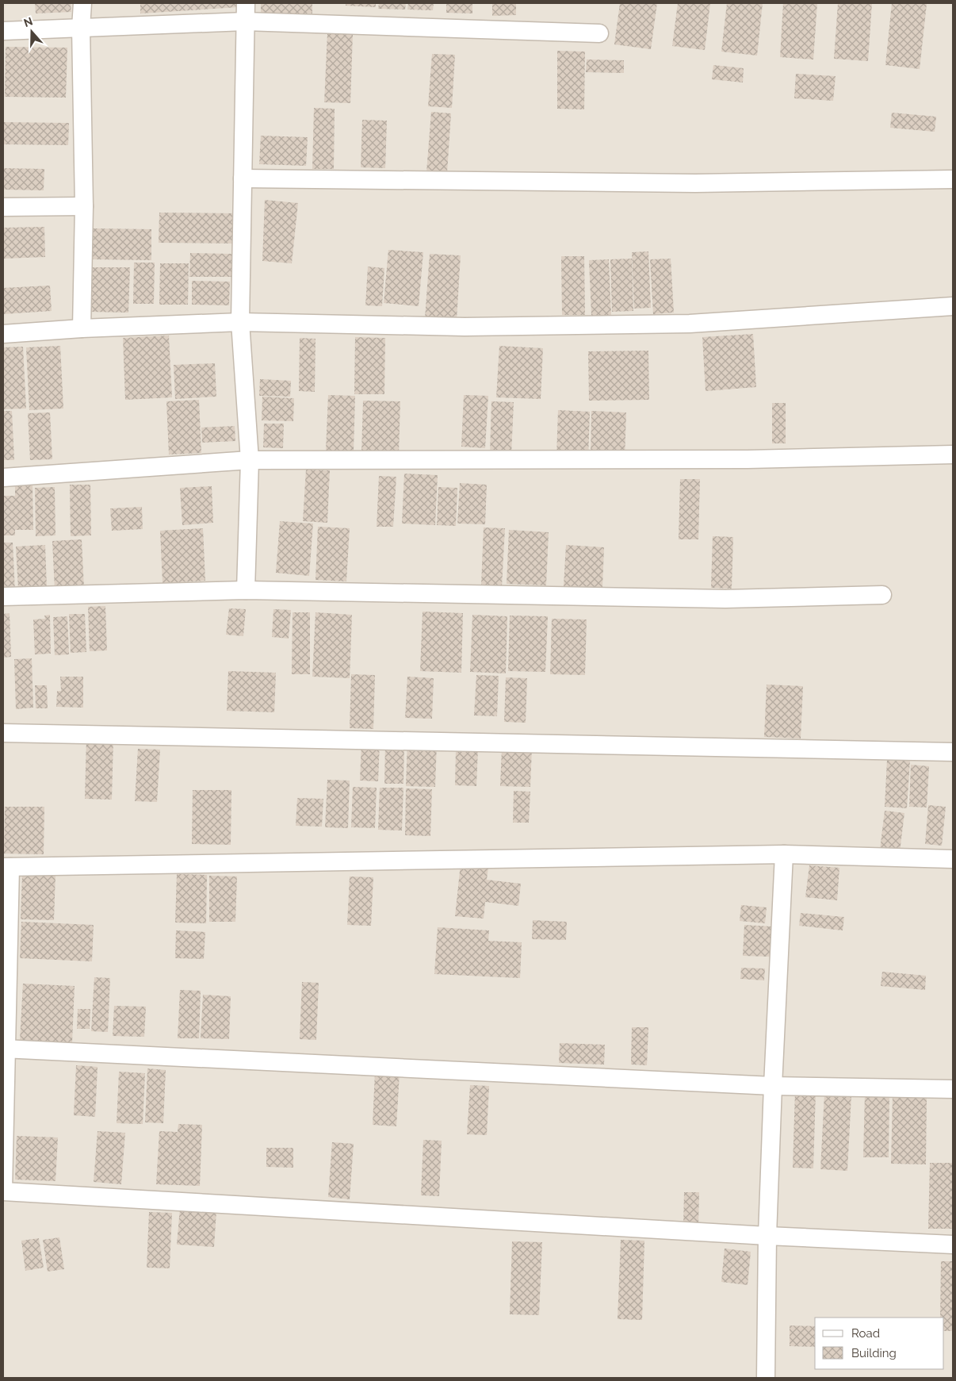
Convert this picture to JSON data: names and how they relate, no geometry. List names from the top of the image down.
{
  "legend": ["Road", "Building"],
  "north": "top"
}
